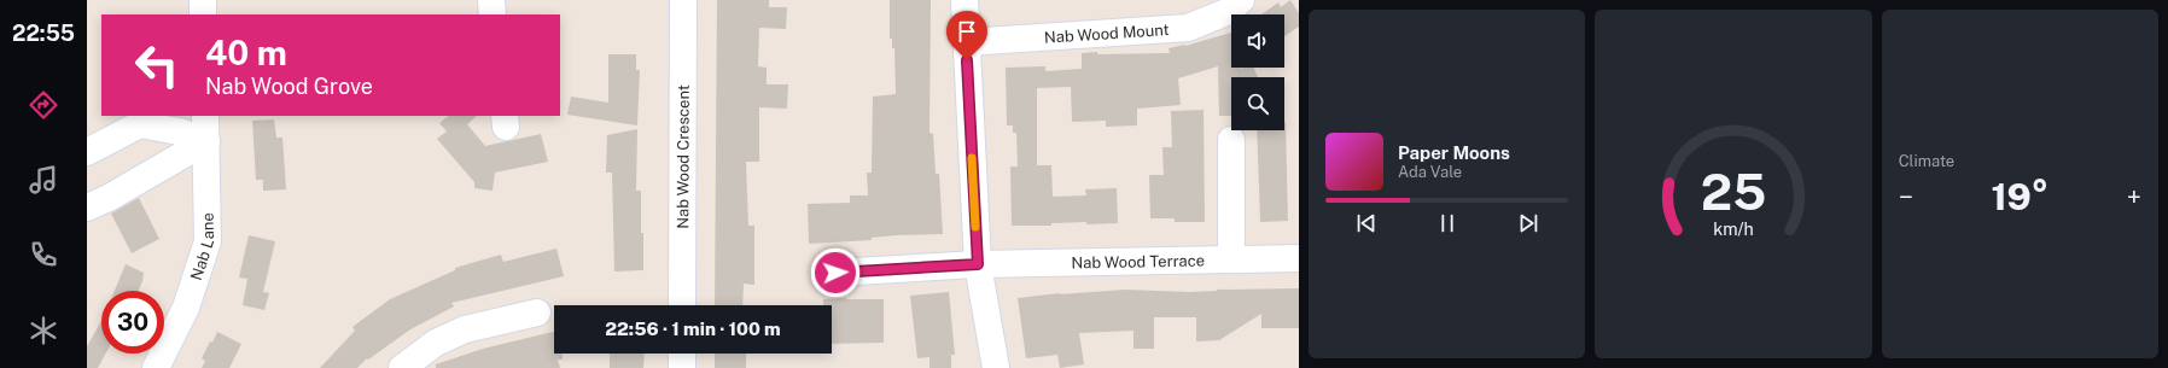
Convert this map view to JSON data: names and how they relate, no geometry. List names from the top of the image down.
{
  "streets": {
    "street": [
      "Nab Wood Mount",
      "Nab Wood Crescent",
      "Nab Lane",
      "Nab Wood Terrace"
    ]
  },
  "page": {
    "tabs": "22:55",
    "tile": "Climate",
    "turn": ["40 m", "Nab Wood Grove"],
    "song": ["Paper Moons", "Ada Vale"],
    "heat": ["−", "19°", "+"],
    "limit": "30",
    "trip": "22:56 · 1 min · 100 m",
    "gauge": ["25", "km/h"]
  }
}
